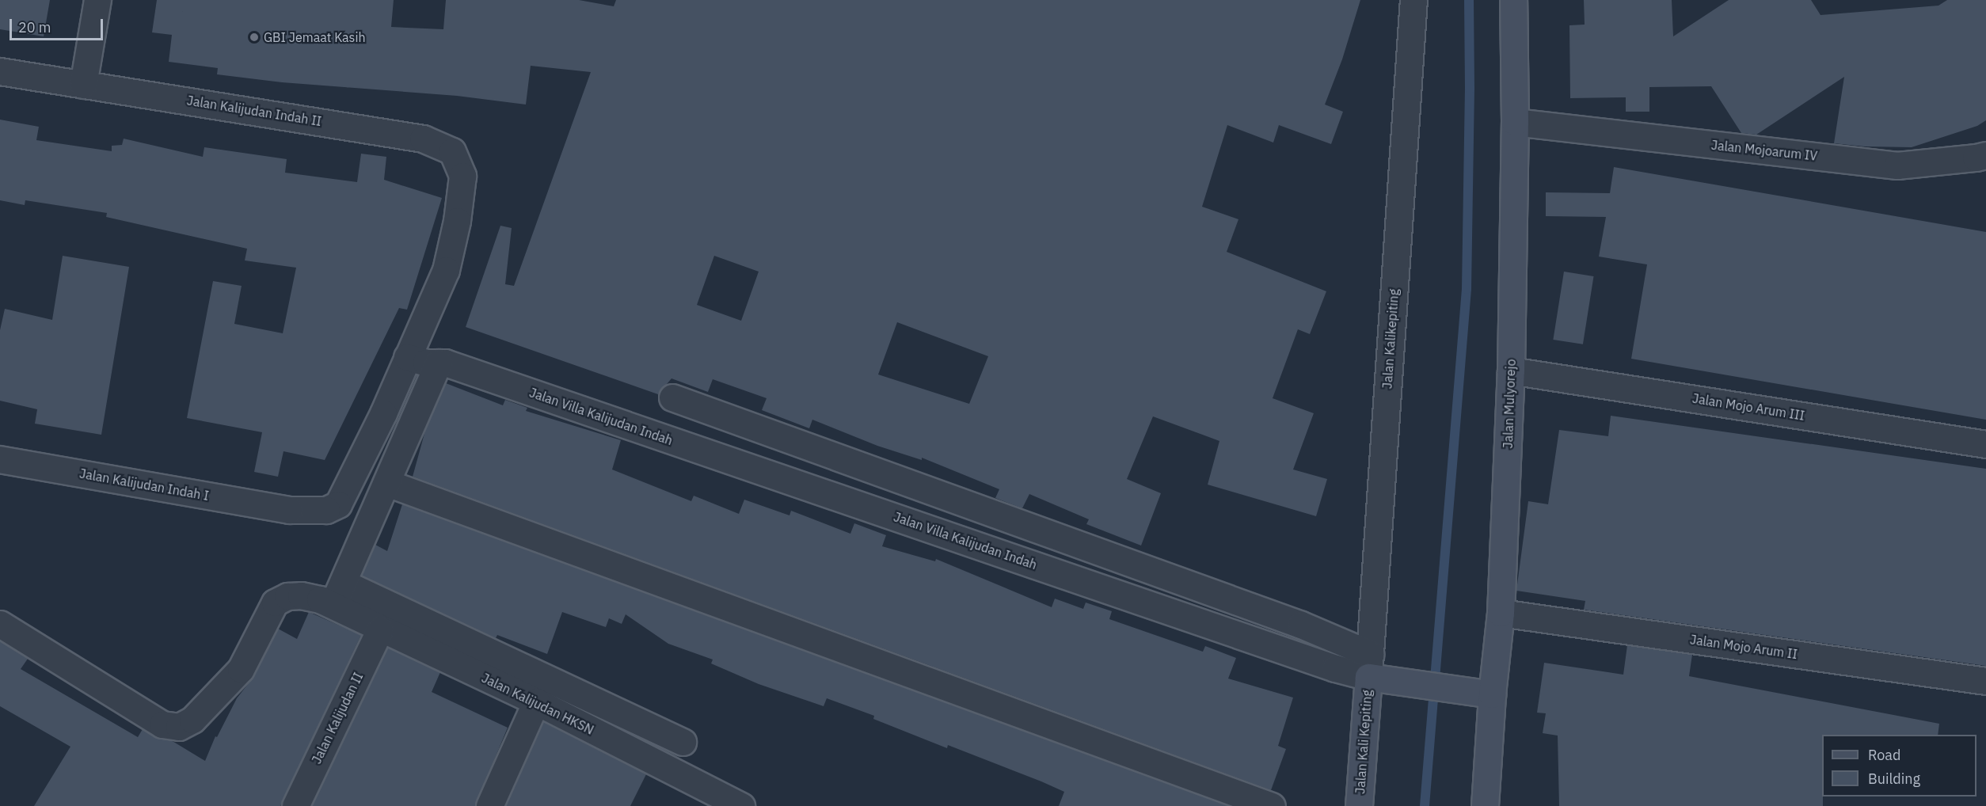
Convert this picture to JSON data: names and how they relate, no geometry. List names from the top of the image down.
{
  "streets": {
    "main road": ["Jalan Mulyorejo", "Jalan Villa Kalijudan Indah", "Jalan Kali Kepiting"],
    "street": [
      "Jalan Kalijudan Indah II",
      "Jalan Mojoarum IV",
      "Jalan Kalikepiting",
      "Jalan Mojo Arum III",
      "Jalan Kalijudan Indah I",
      "Jalan Mojo Arum II",
      "Jalan Kalijudan HKSN",
      "Jalan Kalijudan II"
    ]
  },
  "crossings": [
    ["Jalan Kalijudan Indah II", "Jalan Kalijudan Indah I"],
    ["Jalan Mojoarum IV", "Jalan Mulyorejo"],
    ["Jalan Kalikepiting", "Jalan Villa Kalijudan Indah"],
    ["Jalan Kalikepiting", "Jalan Kali Kepiting"],
    ["Jalan Mulyorejo", "Jalan Mojo Arum III"],
    ["Jalan Mulyorejo", "Jalan Villa Kalijudan Indah"],
    ["Jalan Mulyorejo", "Jalan Mojo Arum II"],
    ["Jalan Villa Kalijudan Indah", "Jalan Kali Kepiting"],
    ["Jalan Kalijudan HKSN", "Jalan Kalijudan II"]
  ],
  "places": ["GBI Jemaat Kasih"],
  "legend": ["Road", "Building"],
  "scale_bar": "20 m"
}
